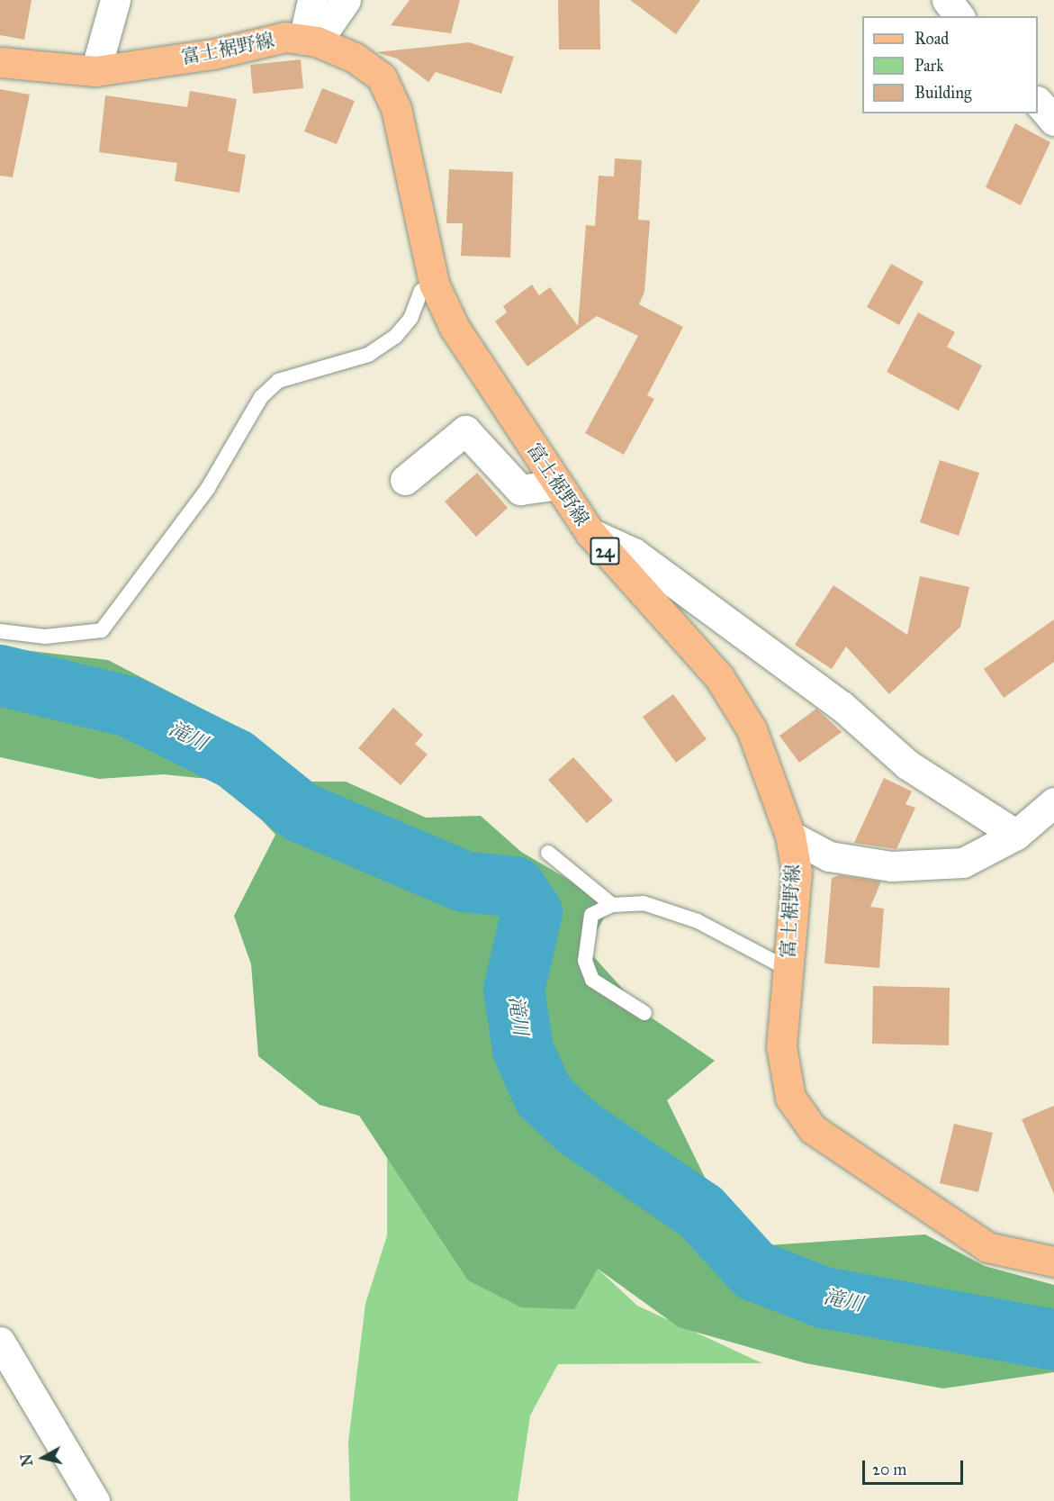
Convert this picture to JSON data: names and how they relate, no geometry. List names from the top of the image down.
{
  "streets": {
    "main road": ["富士裾野線", "24"]
  },
  "water": ["滝川"],
  "legend": ["Road", "Park", "Building"],
  "scale_bar": "20 m",
  "north": "left"
}
